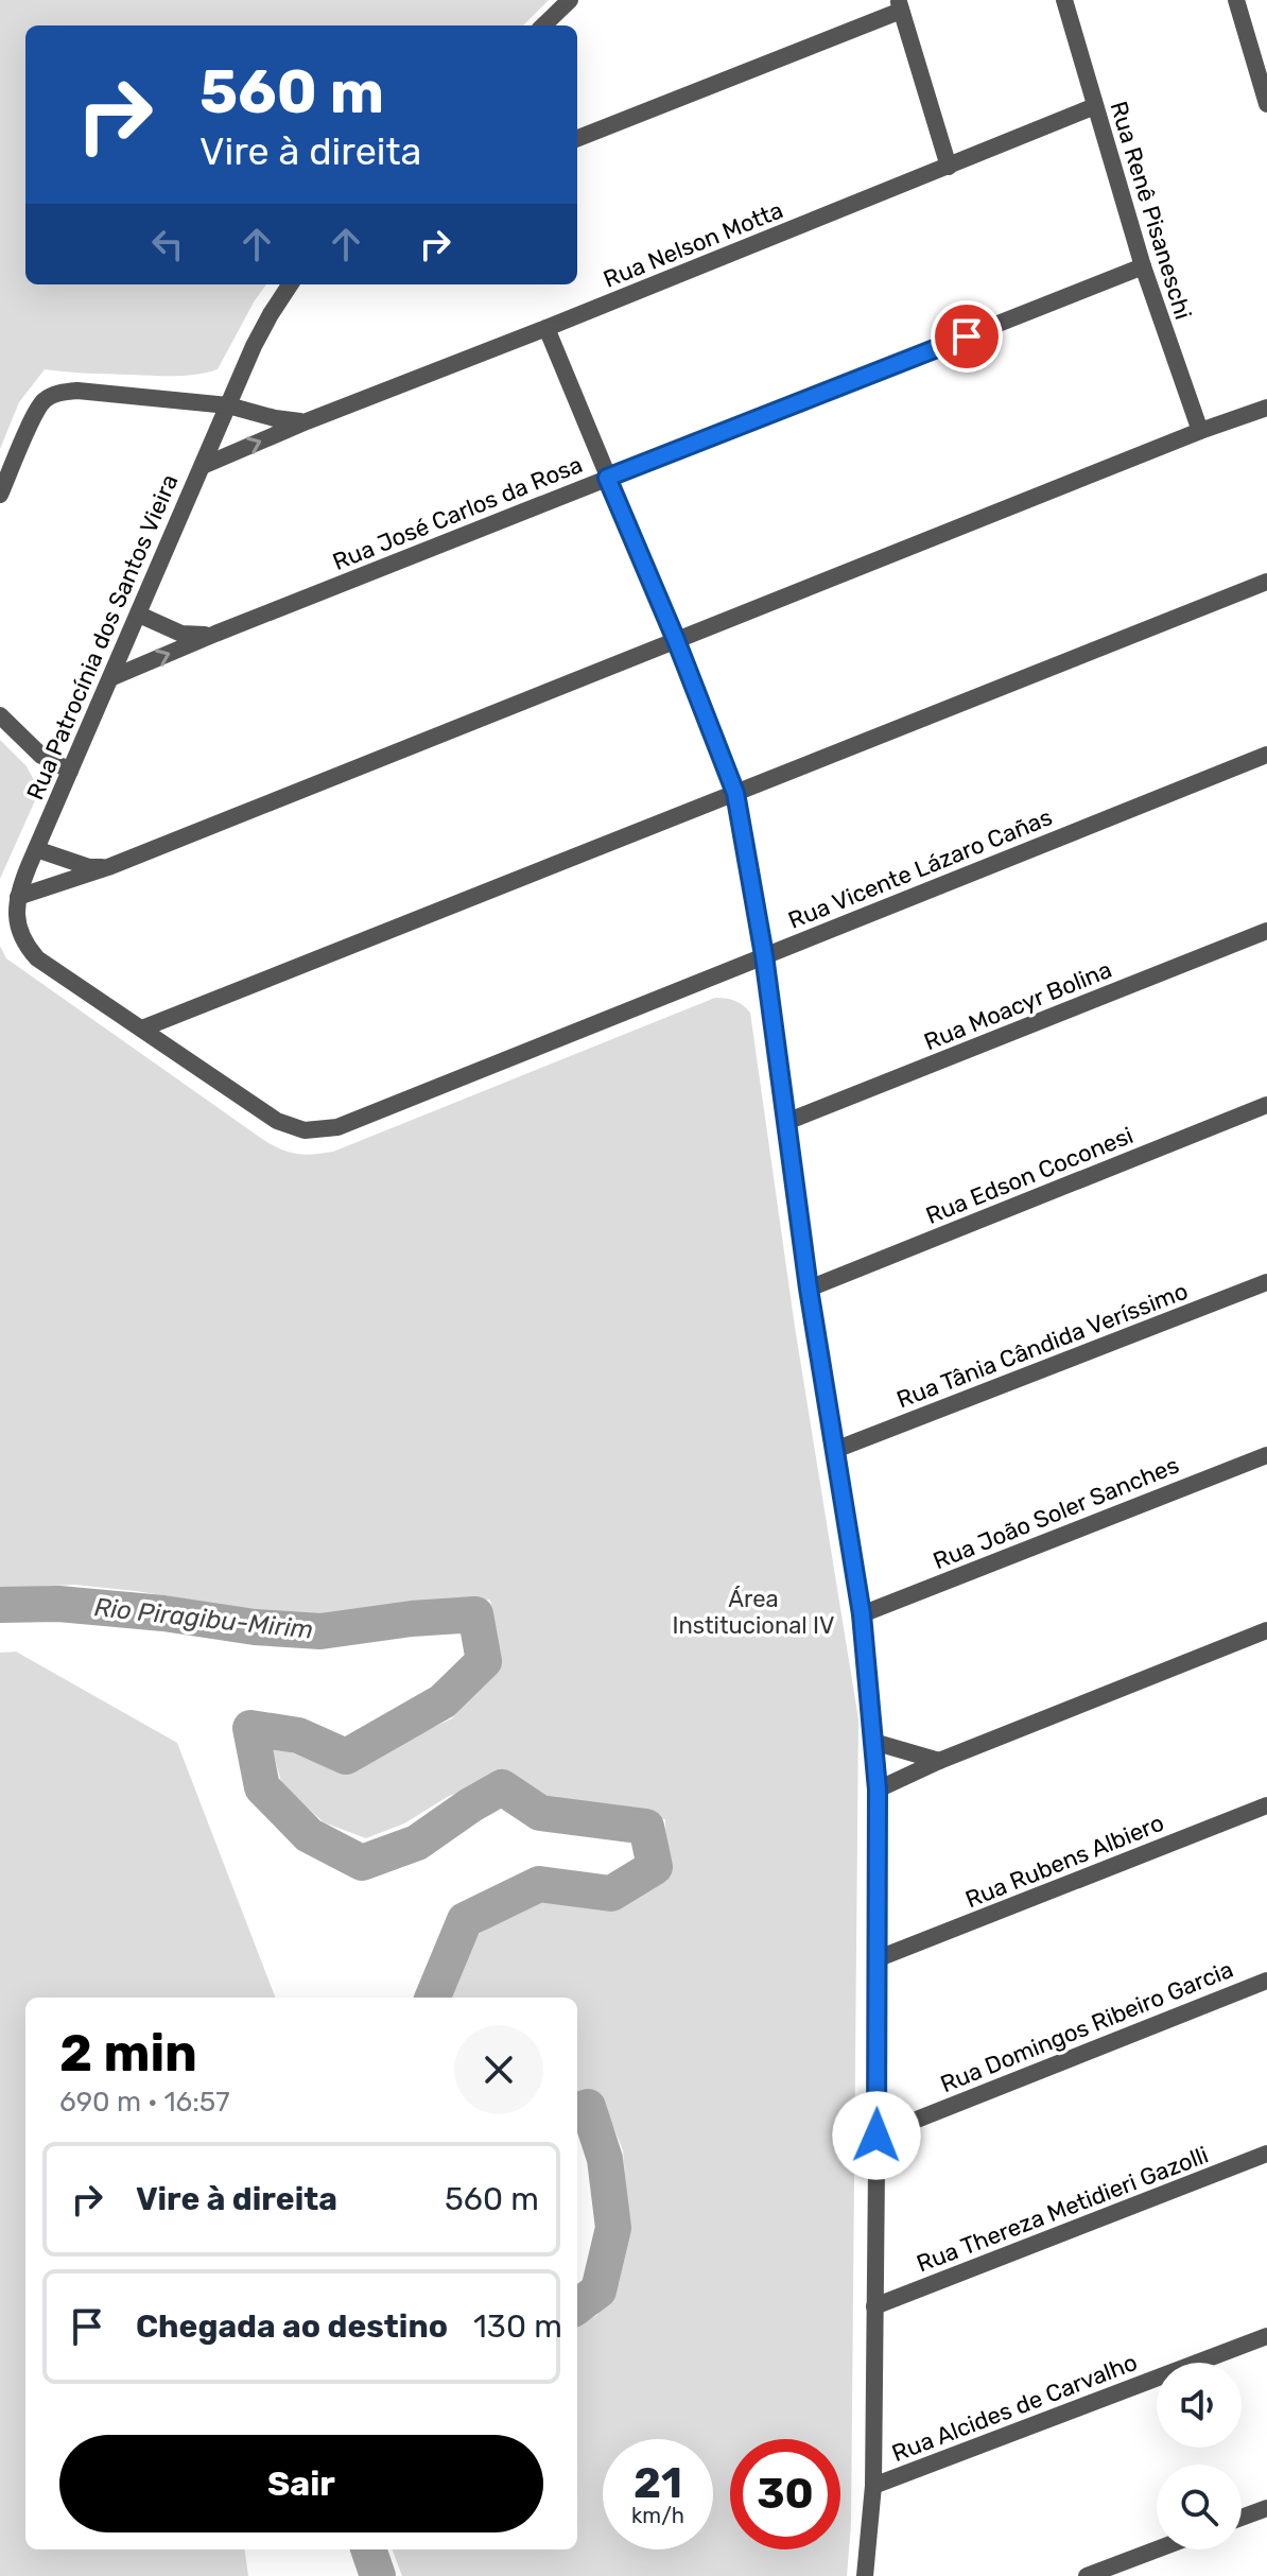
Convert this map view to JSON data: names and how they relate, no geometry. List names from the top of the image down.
{
  "streets": {
    "street": [
      "Rua Renê Pisaneschi",
      "Rua Nelson Motta",
      "Rua José Carlos da Rosa",
      "Rua Patrocínia dos Santos Vieira",
      "Rua Vicente Lázaro Cañas",
      "Rua Moacyr Bolina",
      "Rua Edson Coconesi",
      "Rua Tânia Cândida Veríssimo",
      "Rua João Soler Sanches",
      "Rua Rubens Albiero",
      "Rua Domingos Ribeiro Garcia",
      "Rua Thereza Metidieri Gazolli",
      "Rua Alcides de Carvalho"
    ]
  },
  "crossings": [
    ["Rua Renê Pisaneschi", "Rua Nelson Motta"],
    ["Rua Renê Pisaneschi", "Rua José Carlos da Rosa"],
    ["Rua Nelson Motta", "Rua Patrocínia dos Santos Vieira"],
    ["Rua José Carlos da Rosa", "Rua Patrocínia dos Santos Vieira"],
    ["Rua Patrocínia dos Santos Vieira", "Rua Vicente Lázaro Cañas"]
  ],
  "water": ["Rio Piragibu-Mirim"],
  "parks": ["Área Institucional IV"],
  "page": {
    "turn": ["560 m", "Vire à direita"],
    "heading": ["2 min", "690 m · 16:57"],
    "list": [
      {
        "name": "Vire à direita",
        "value": "560 m"
      },
      {
        "name": "Chegada ao destino",
        "value": "130 m"
      }
    ],
    "buttons": "Sair",
    "speed": "21 km/h",
    "limit": "30"
  }
}
